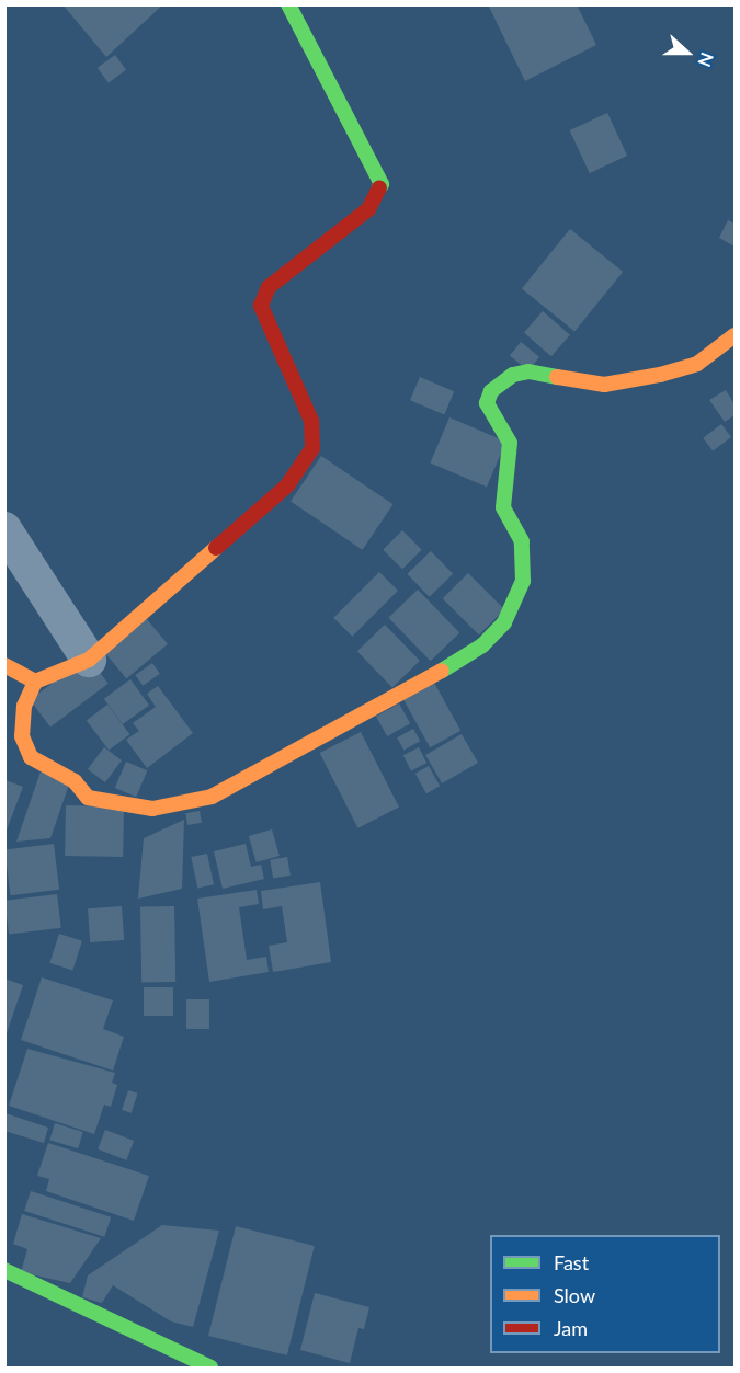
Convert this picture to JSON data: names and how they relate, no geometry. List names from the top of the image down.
{
  "legend": ["Fast", "Slow", "Jam"],
  "north": "right"
}
